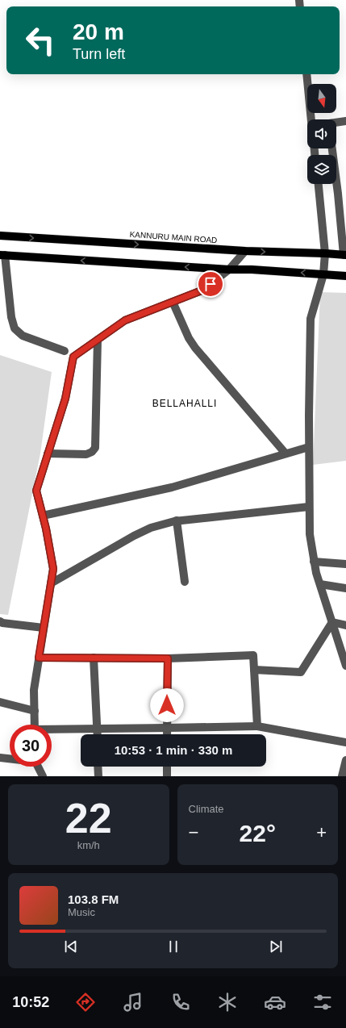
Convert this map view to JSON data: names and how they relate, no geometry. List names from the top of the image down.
{
  "streets": {
    "main road": ["KANNURU MAIN ROAD"]
  },
  "districts": ["BELLAHALLI"],
  "north": "bottom",
  "page": {
    "turn": ["20 m", "Turn left"],
    "limit": "30",
    "trip": "10:53 · 1 min · 330 m",
    "tile": [
      ["22", "km/h"],
      "Climate"
    ],
    "heat": ["−", "22°", "+"],
    "song": ["103.8 FM", "Music"],
    "tabs": "10:52"
  }
}
